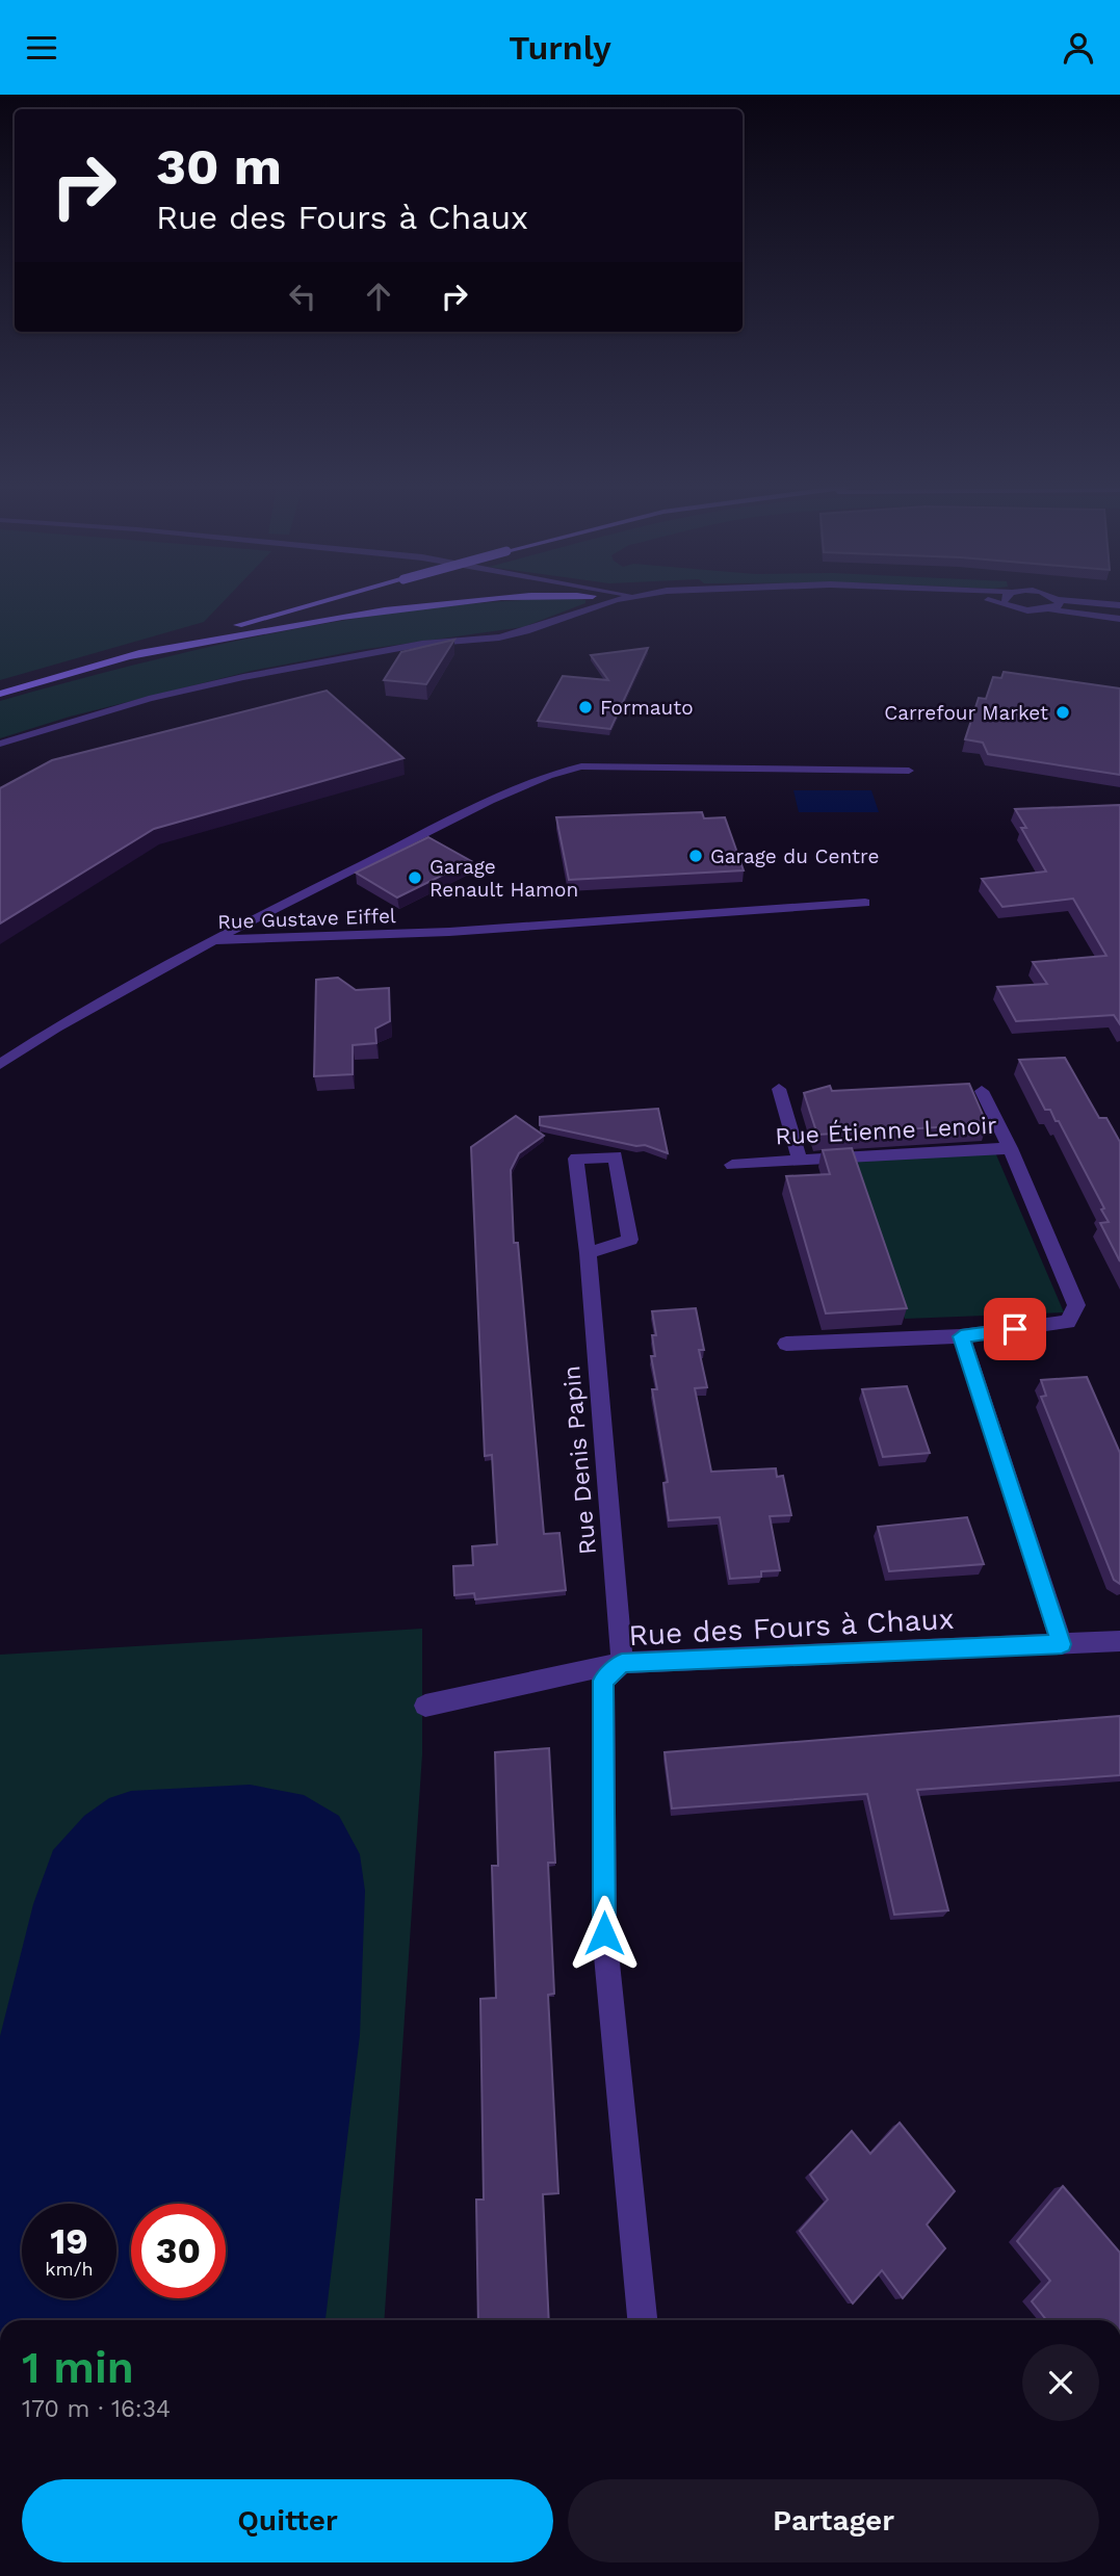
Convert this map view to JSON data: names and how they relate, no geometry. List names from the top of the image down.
{
  "streets": {
    "street": [
      "Rue Gustave Eiffel",
      "Rue Étienne Lenoir",
      "Rue Denis Papin",
      "Rue des Fours à Chaux"
    ]
  },
  "crossings": [
    ["Rue Denis Papin", "Rue des Fours à Chaux"]
  ],
  "places": [
    "Formauto",
    "Carrefour Market",
    "Garage du Centre",
    "Garage Renault Hamon"
  ],
  "page": {
    "header": "Turnly",
    "turn": ["30 m", "Rue des Fours à Chaux"],
    "speed": "19 km/h",
    "limit": "30",
    "heading": ["1 min", "170 m · 16:34"],
    "buttons": ["Quitter", "Partager"]
  }
}
